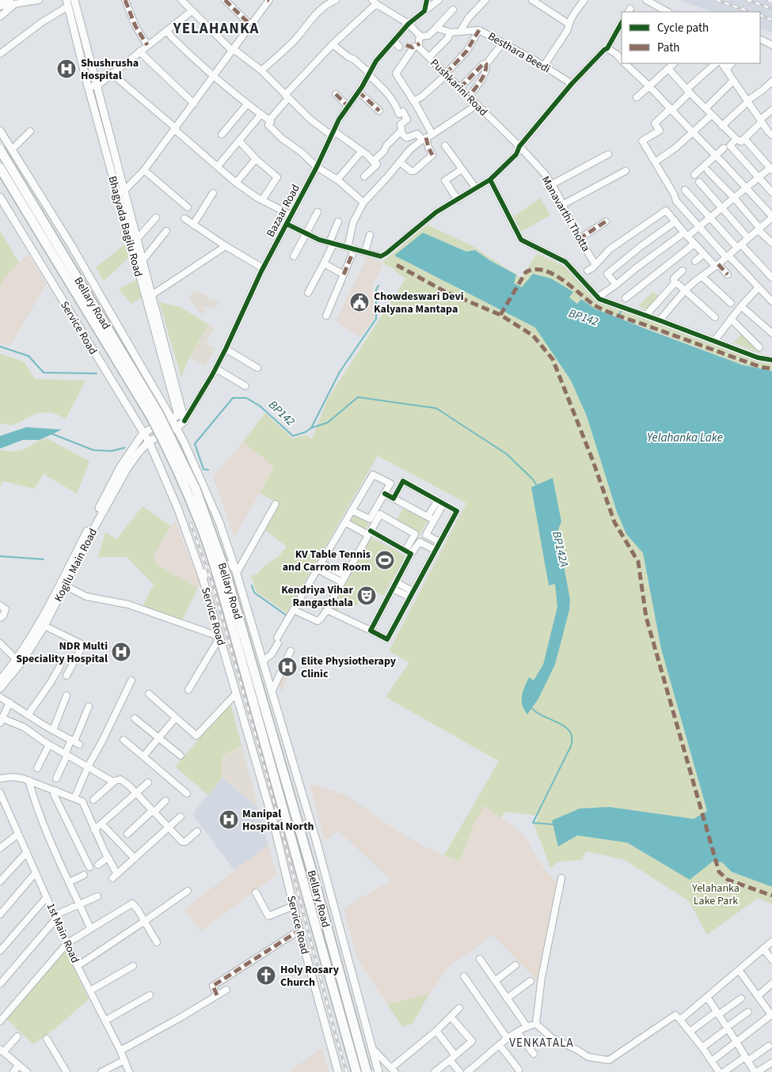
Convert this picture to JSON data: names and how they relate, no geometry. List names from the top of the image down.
{
  "streets": {
    "highway": ["Bellary Road"],
    "main road": ["Bhagyada Bagilu Road", "Service Road", "Kogilu Main Road"],
    "street": [
      "Besthara Beedi",
      "Pushkarini Road",
      "Bazaar Road",
      "Manavarthi Thotta",
      "1st Main Road"
    ]
  },
  "crossings": [
    ["Pushkarini Road", "Manavarthi Thotta"],
    ["Bazaar Road", "Bhagyada Bagilu Road"],
    ["Service Road", "Kogilu Main Road"]
  ],
  "districts": ["YELAHANKA", "VENKATALA"],
  "water": ["BP142", "Yelahanka Lake", "BP142A"],
  "parks": ["Yelahanka Lake Park"],
  "places": {
    "hospital": [
      "Shushrusha Hospital",
      "NDR Multi Speciality Hospital",
      "Elite Physiotherapy Clinic",
      "Manipal Hospital North"
    ],
    "public building": ["Chowdeswari Devi Kalyana Mantapa"],
    "sports": ["KV Table Tennis and Carrom Room"],
    "theatre": ["Kendriya Vihar Rangasthala"],
    "church": ["Holy Rosary Church"]
  },
  "legend": ["Cycle path", "Path"]
}
